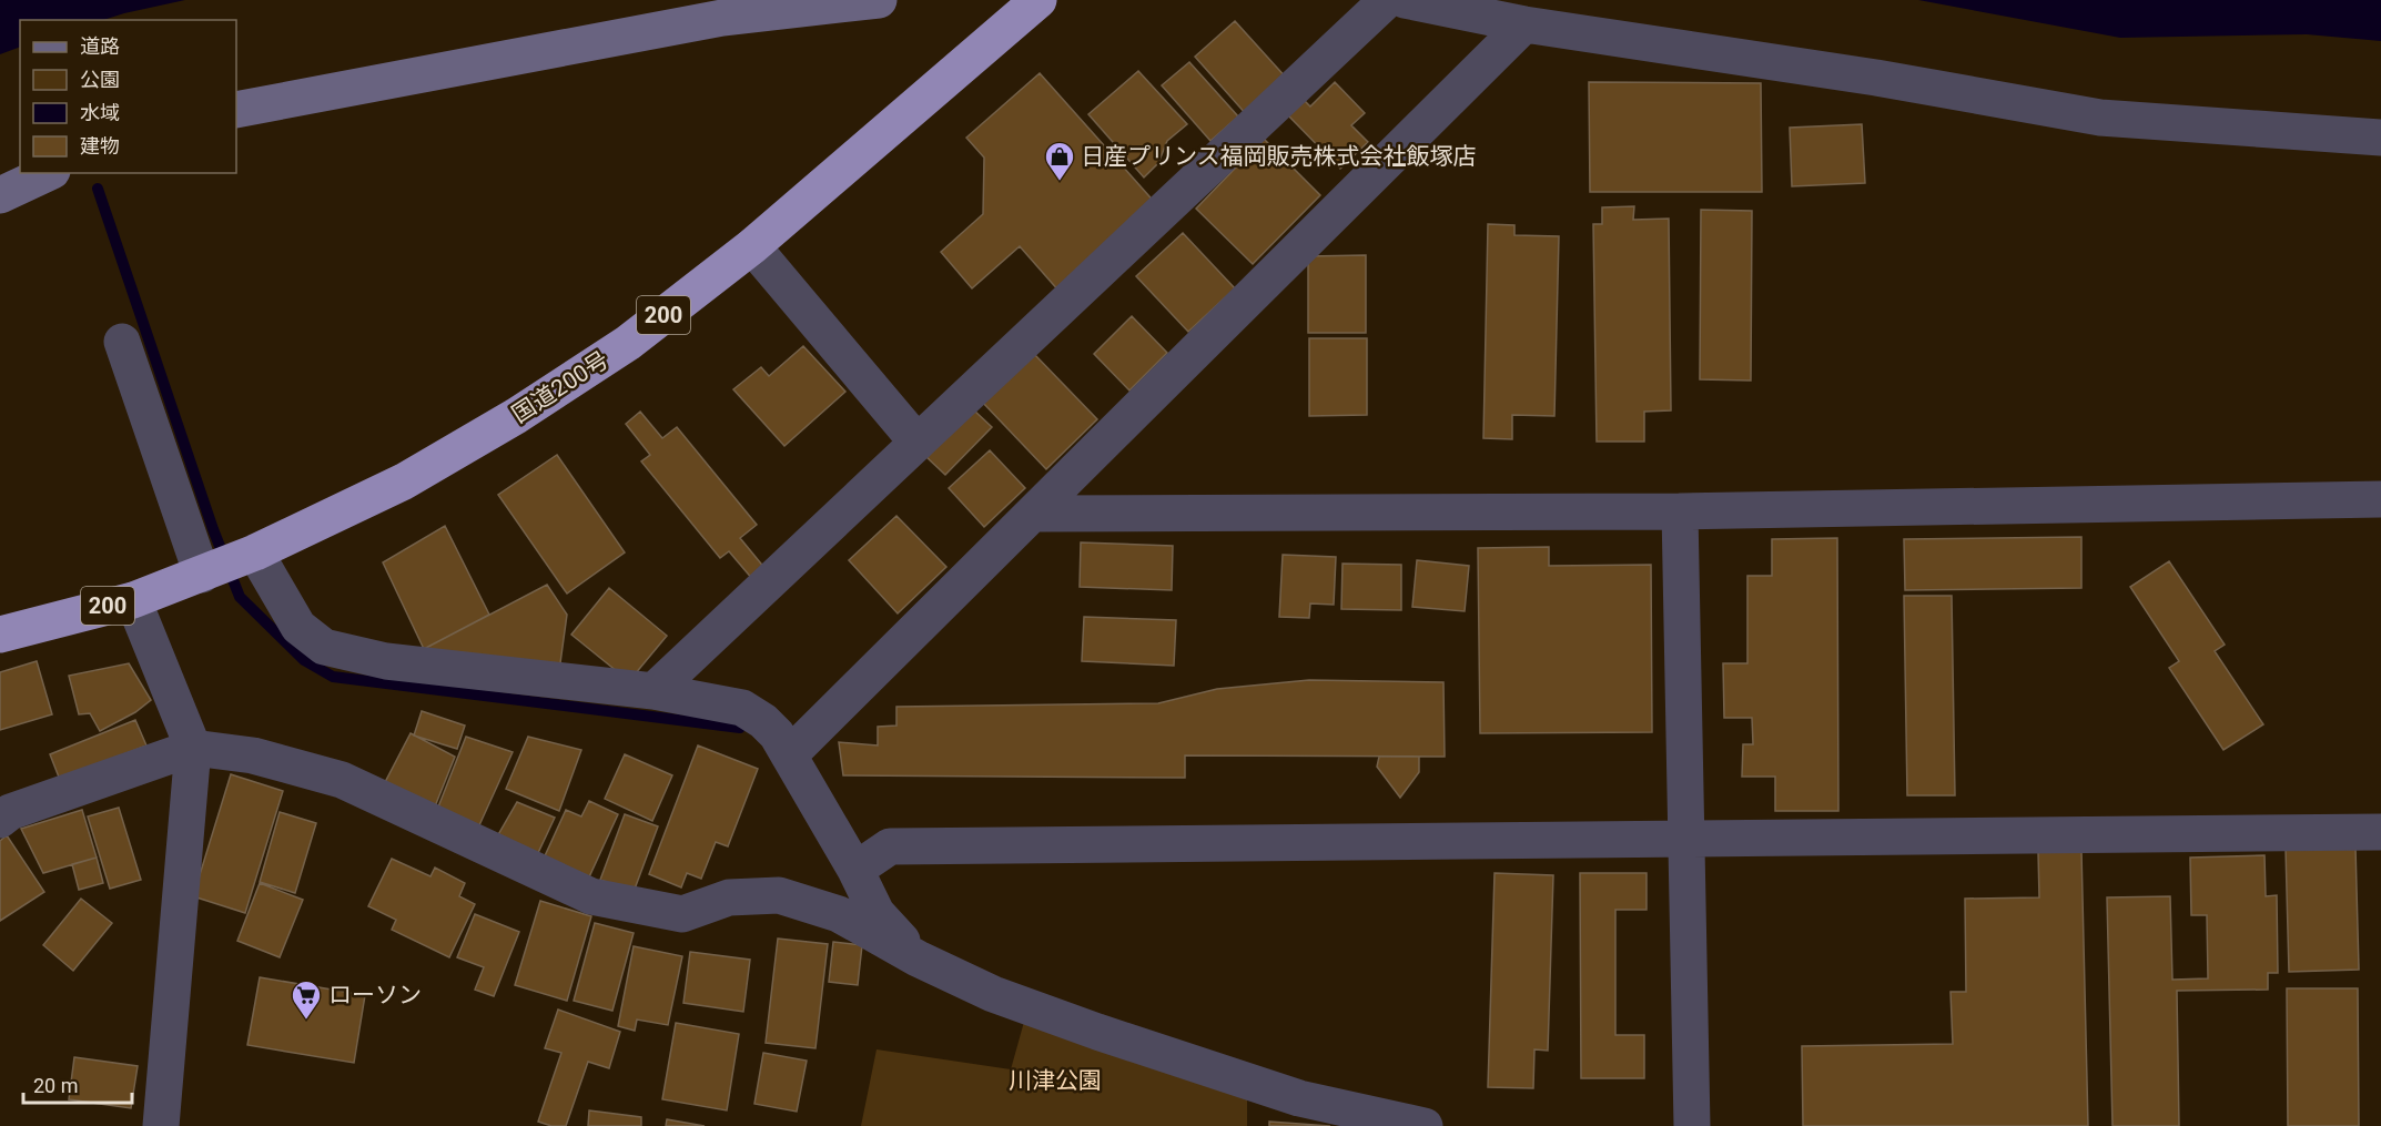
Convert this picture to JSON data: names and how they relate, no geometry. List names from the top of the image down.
{
  "streets": {
    "highway": ["200", "国道200号"]
  },
  "parks": ["川津公園"],
  "places": {
    "shop": ["日産プリンス福岡販売株式会社飯塚店"],
    "supermarket": ["ローソン"]
  },
  "legend": [
    "道路",
    "公園",
    "水域",
    "建物"
  ],
  "scale_bar": "20 m"
}
